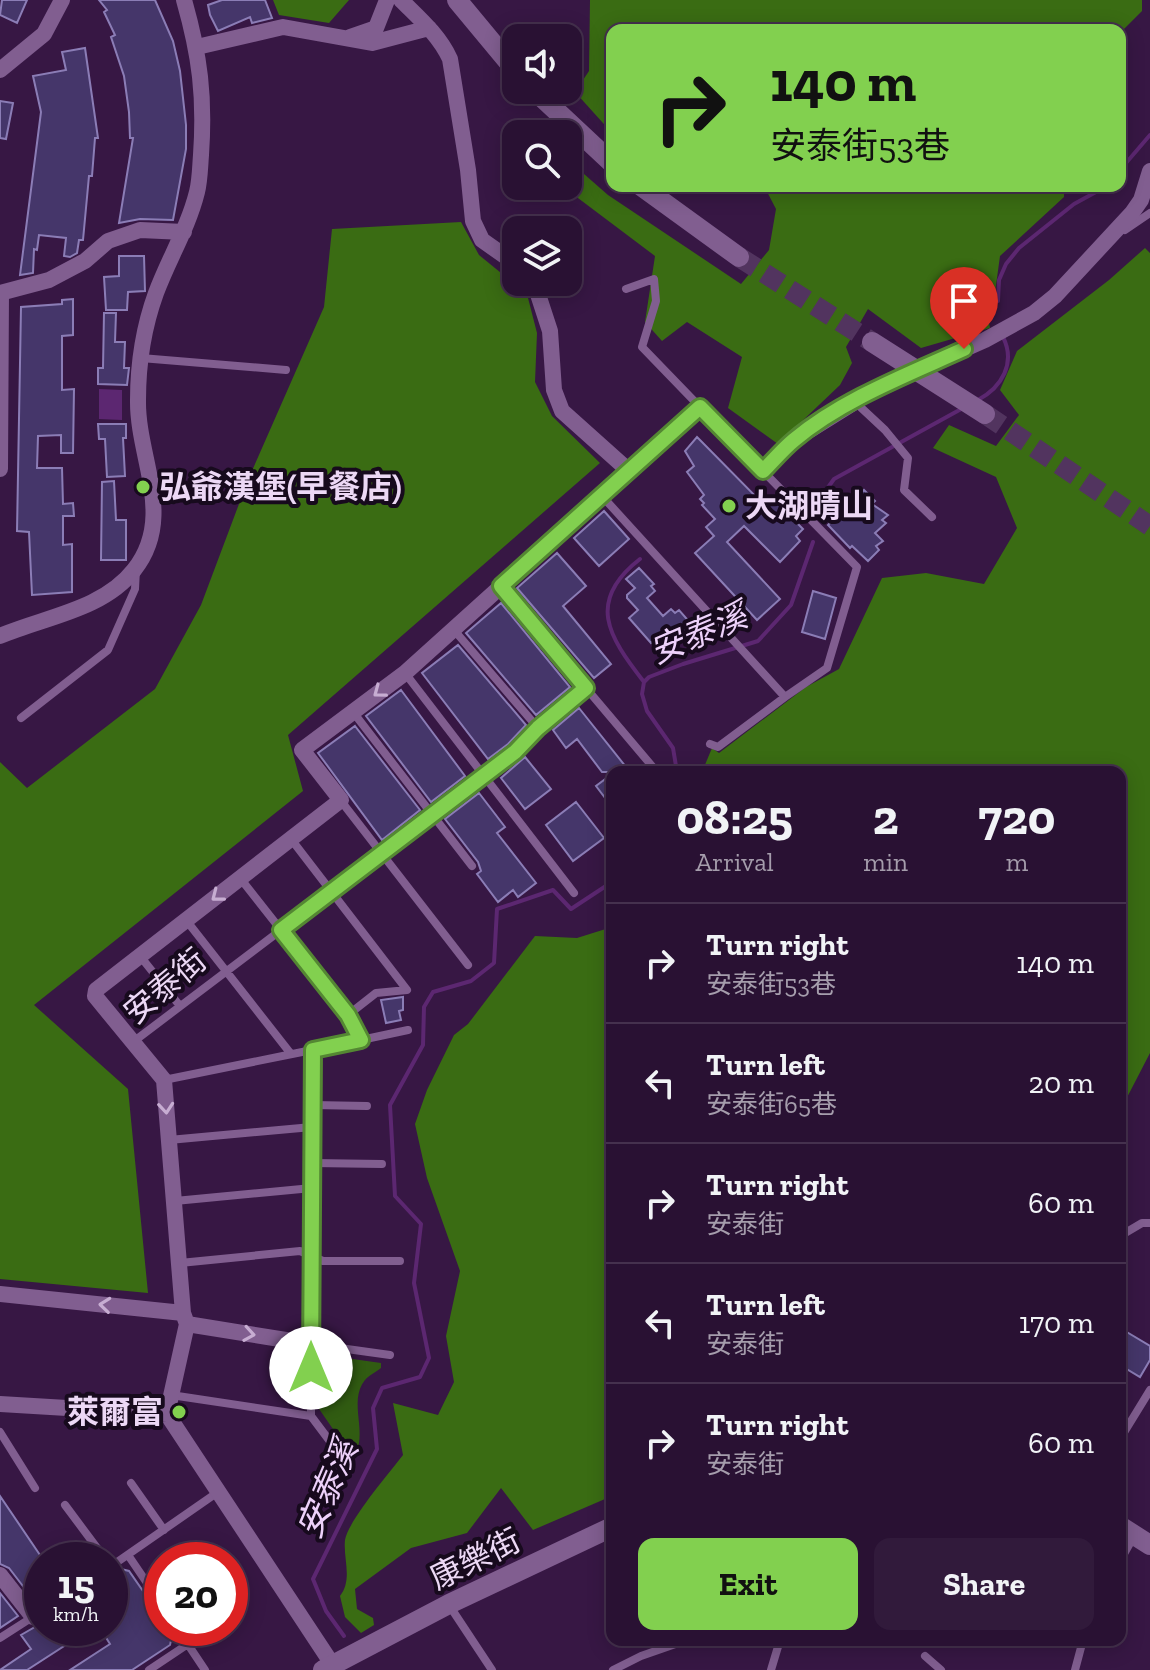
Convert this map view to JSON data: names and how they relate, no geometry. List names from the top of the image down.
{
  "streets": {
    "street": ["安泰街", "康樂街"]
  },
  "water": ["安泰溪"],
  "places": ["弘爺漢堡(早餐店)", "大湖晴山", "萊爾富"],
  "page": {
    "turn": ["140 m", "安泰街53巷"],
    "eta": [
      "08:25",
      "Arrival",
      "2",
      "min",
      "720",
      "m"
    ],
    "list": [
      {
        "name": "Turn right",
        "note": "安泰街53巷",
        "value": "140 m"
      },
      {
        "name": "Turn left",
        "note": "安泰街65巷",
        "value": "20 m"
      },
      {
        "name": "Turn right",
        "note": "安泰街",
        "value": "60 m"
      },
      {
        "name": "Turn left",
        "note": "安泰街",
        "value": "170 m"
      },
      {
        "name": "Turn right",
        "note": "安泰街",
        "value": "60 m"
      }
    ],
    "buttons": ["Exit", "Share"],
    "speed": "15 km/h",
    "limit": "20"
  }
}
